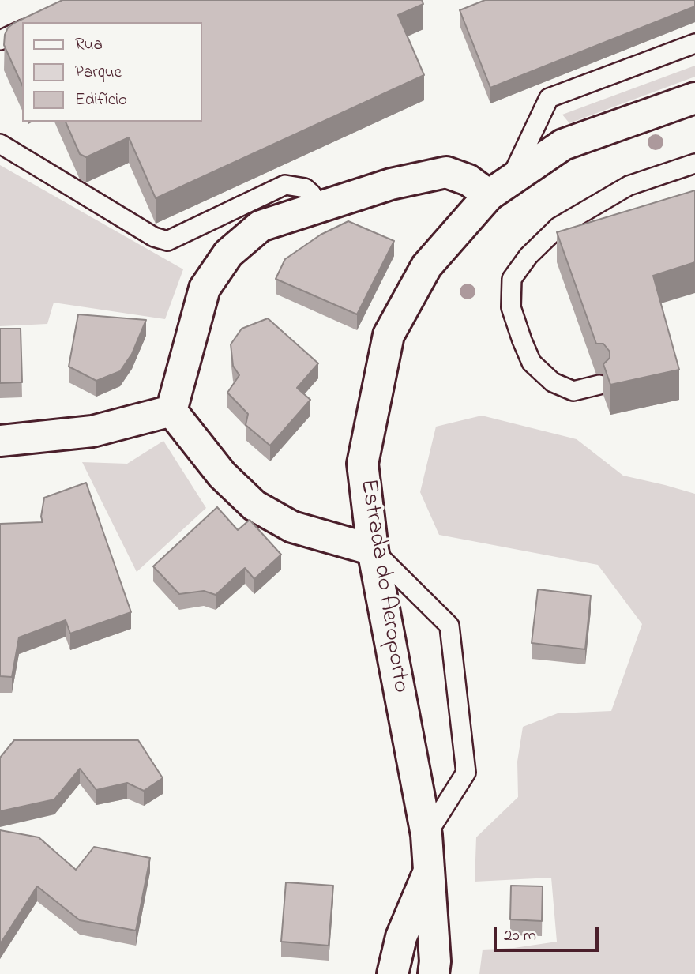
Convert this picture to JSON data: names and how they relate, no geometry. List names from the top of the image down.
{
  "streets": {
    "main road": ["Estrada do Aeroporto"]
  },
  "legend": ["Rua", "Parque", "Edifício"],
  "scale_bar": "20 m"
}
